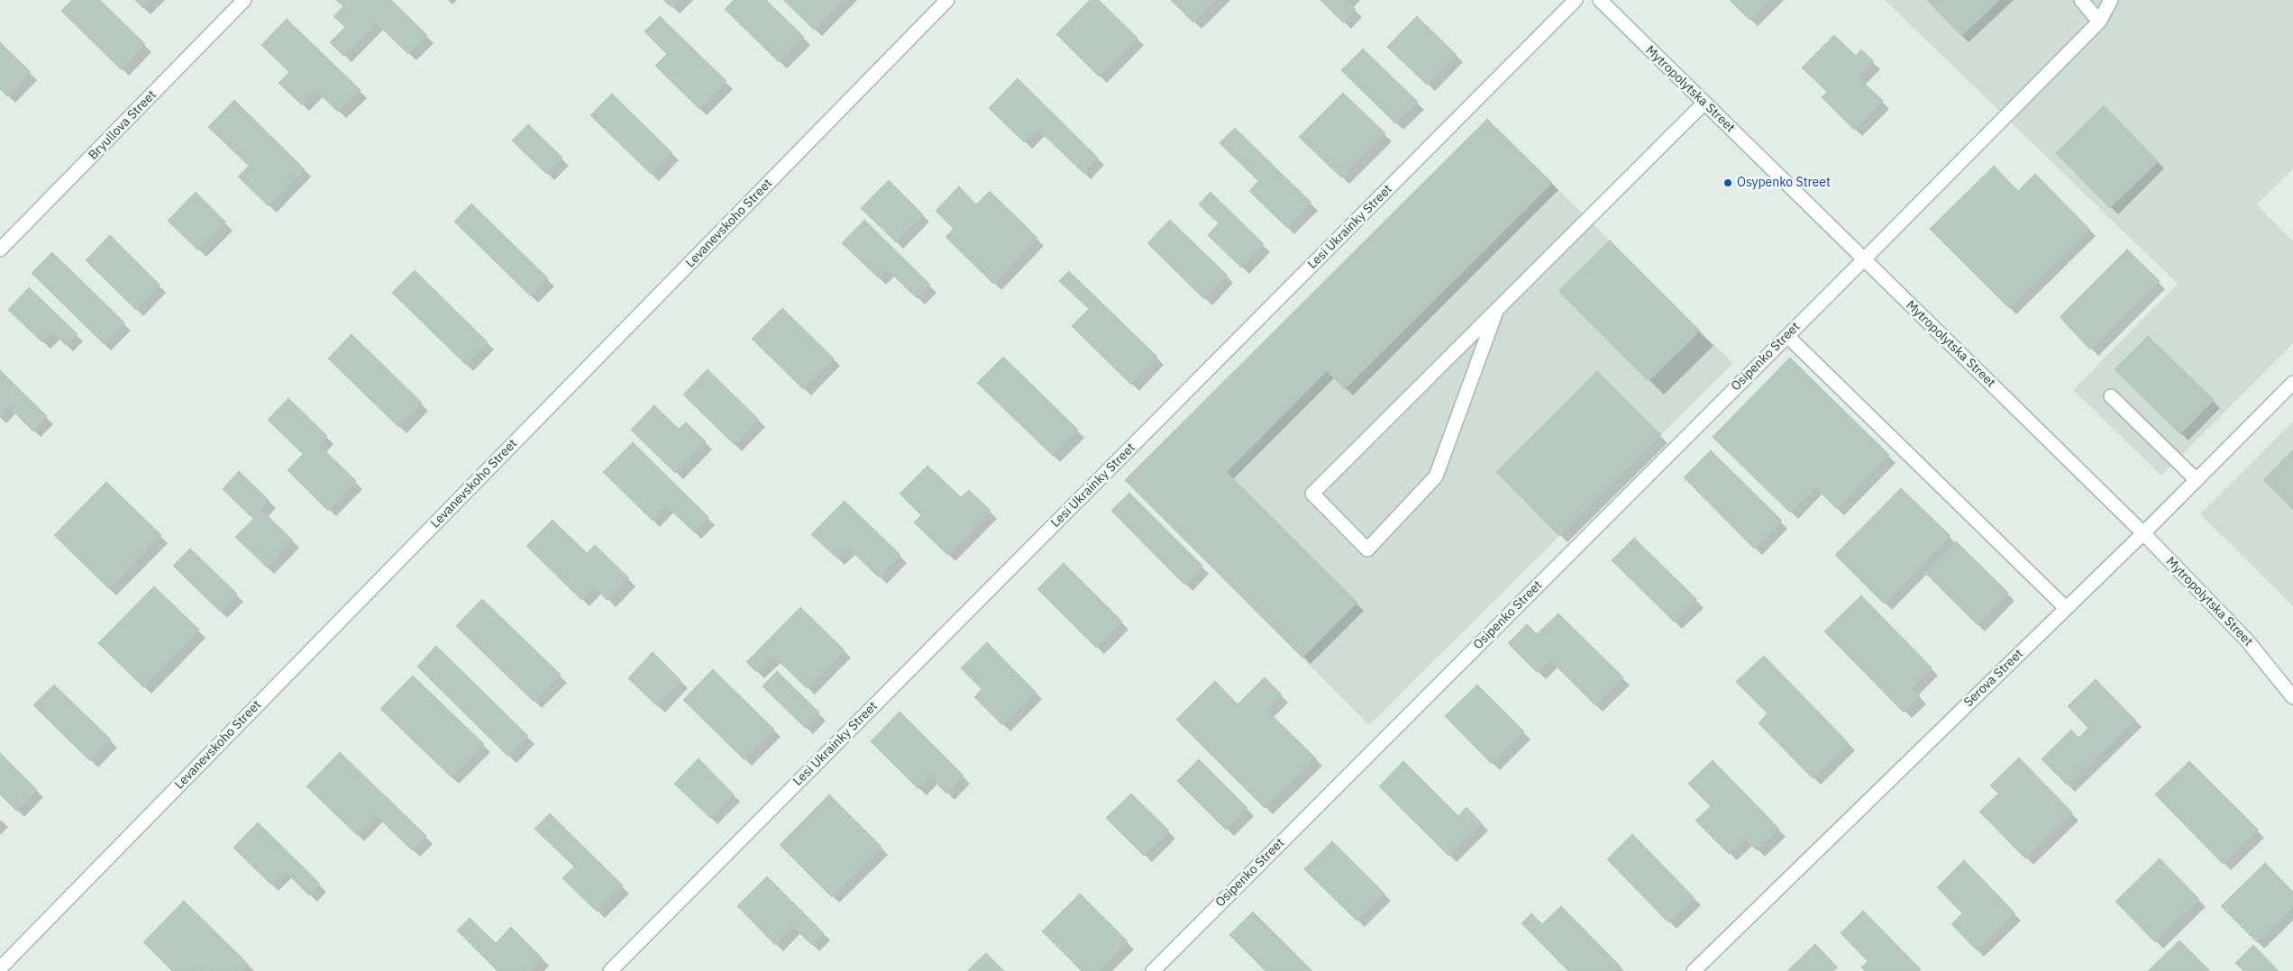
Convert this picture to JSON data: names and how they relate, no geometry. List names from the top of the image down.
{
  "streets": {
    "street": [
      "Mytropolytska Street",
      "Bryullova Street",
      "Levanevskoho Street",
      "Lesi Ukrainky Street",
      "Osipenko Street",
      "Serova Street"
    ]
  },
  "crossings": [
    ["Mytropolytska Street", "Osipenko Street"],
    ["Mytropolytska Street", "Serova Street"]
  ],
  "places": ["Osypenko Street"]
}
